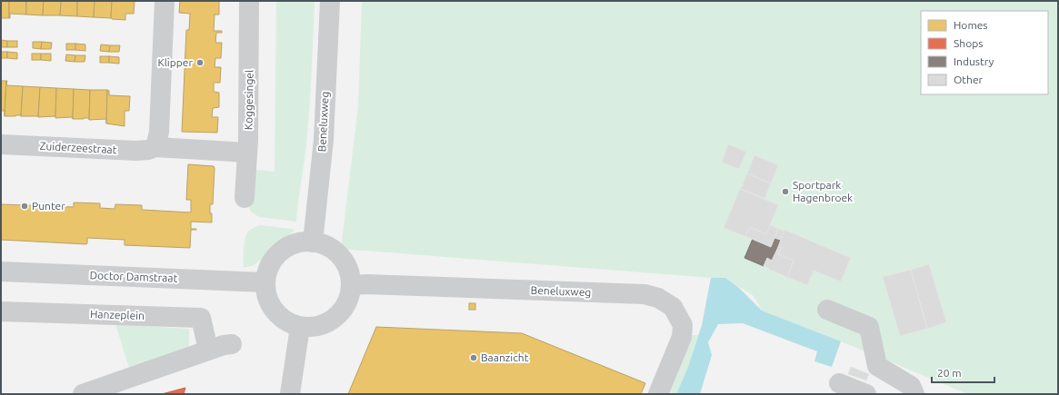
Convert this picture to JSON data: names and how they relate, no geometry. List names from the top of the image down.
{
  "streets": {
    "street": [
      "Koggesingel",
      "Beneluxweg",
      "Zuiderzeestraat",
      "Doctor Damstraat",
      "Hanzeplein"
    ]
  },
  "crossings": [
    ["Koggesingel", "Zuiderzeestraat"],
    ["Beneluxweg", "Doctor Damstraat"]
  ],
  "places": [
    "Klipper",
    "Sportpark Hagenbroek",
    "Punter",
    "Baanzicht"
  ],
  "legend": [
    "Homes",
    "Shops",
    "Industry",
    "Other"
  ],
  "scale_bar": "20 m"
}
